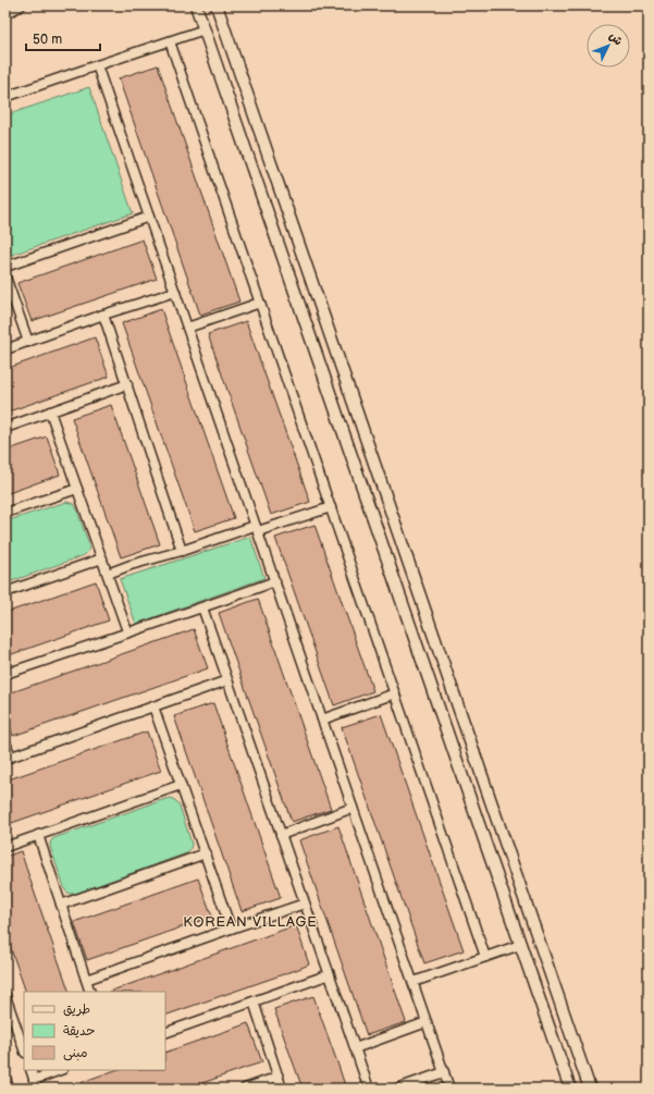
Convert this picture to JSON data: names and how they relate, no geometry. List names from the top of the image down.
{
  "districts": ["KOREAN VILLAGE"],
  "legend": ["طريق", "حديقة", "مبنى"],
  "scale_bar": "50 m",
  "north": "top right"
}
